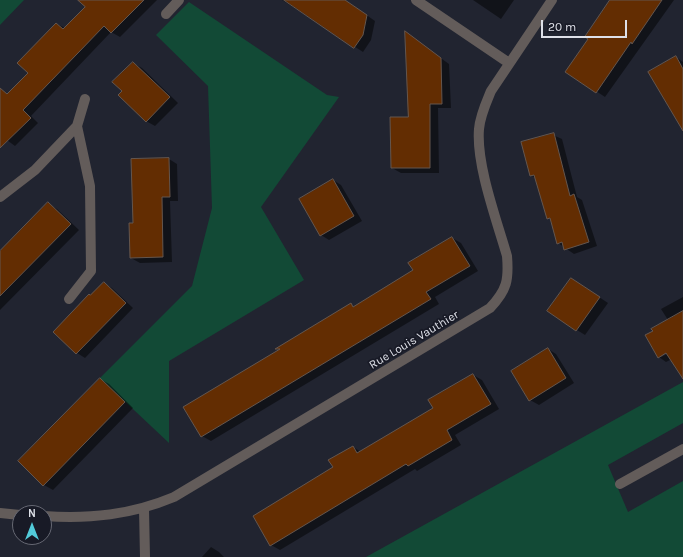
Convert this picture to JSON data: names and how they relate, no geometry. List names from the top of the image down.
{
  "streets": {
    "street": ["Rue Louis Vauthier"]
  },
  "scale_bar": "20 m",
  "north": "top"
}
